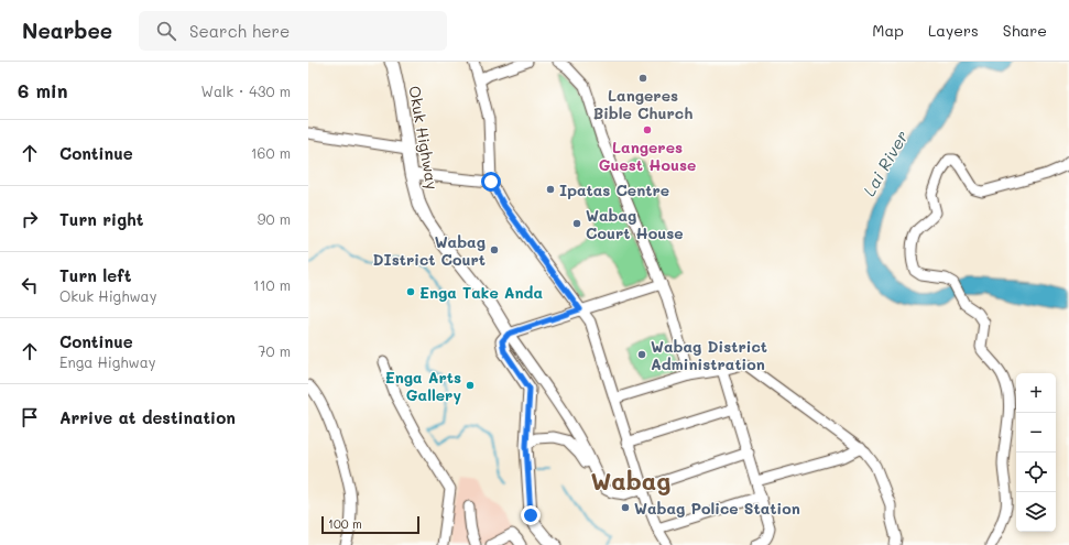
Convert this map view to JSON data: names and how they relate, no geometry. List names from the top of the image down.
{
  "streets": {
    "main road": ["Okuk Highway"]
  },
  "districts": ["Wabag"],
  "water": ["Lai River"],
  "places": [
    "Langeres Bible Church",
    "Langeres Guest House",
    "Ipatas Centre",
    "Wabag Court House",
    "Wabag DIstrict Court",
    "Enga Take Anda",
    "Wabag District Administration",
    "Enga Arts Gallery",
    "Wabag Police Station"
  ],
  "scale_bar": "100 m",
  "page": {
    "header": "Nearbee",
    "search": "Search here",
    "nav": ["Map", "Layers", "Share"],
    "heading": ["6 min", "Walk · 430 m"],
    "list": [
      ["Continue", "160 m"],
      ["Turn right", "90 m"],
      ["Turn left", "Okuk Highway", "110 m"],
      ["Continue", "Enga Highway", "70 m"],
      "Arrive at destination"
    ],
    "map_buttons": ["+", "−"],
    "scale": "100 m"
  }
}
